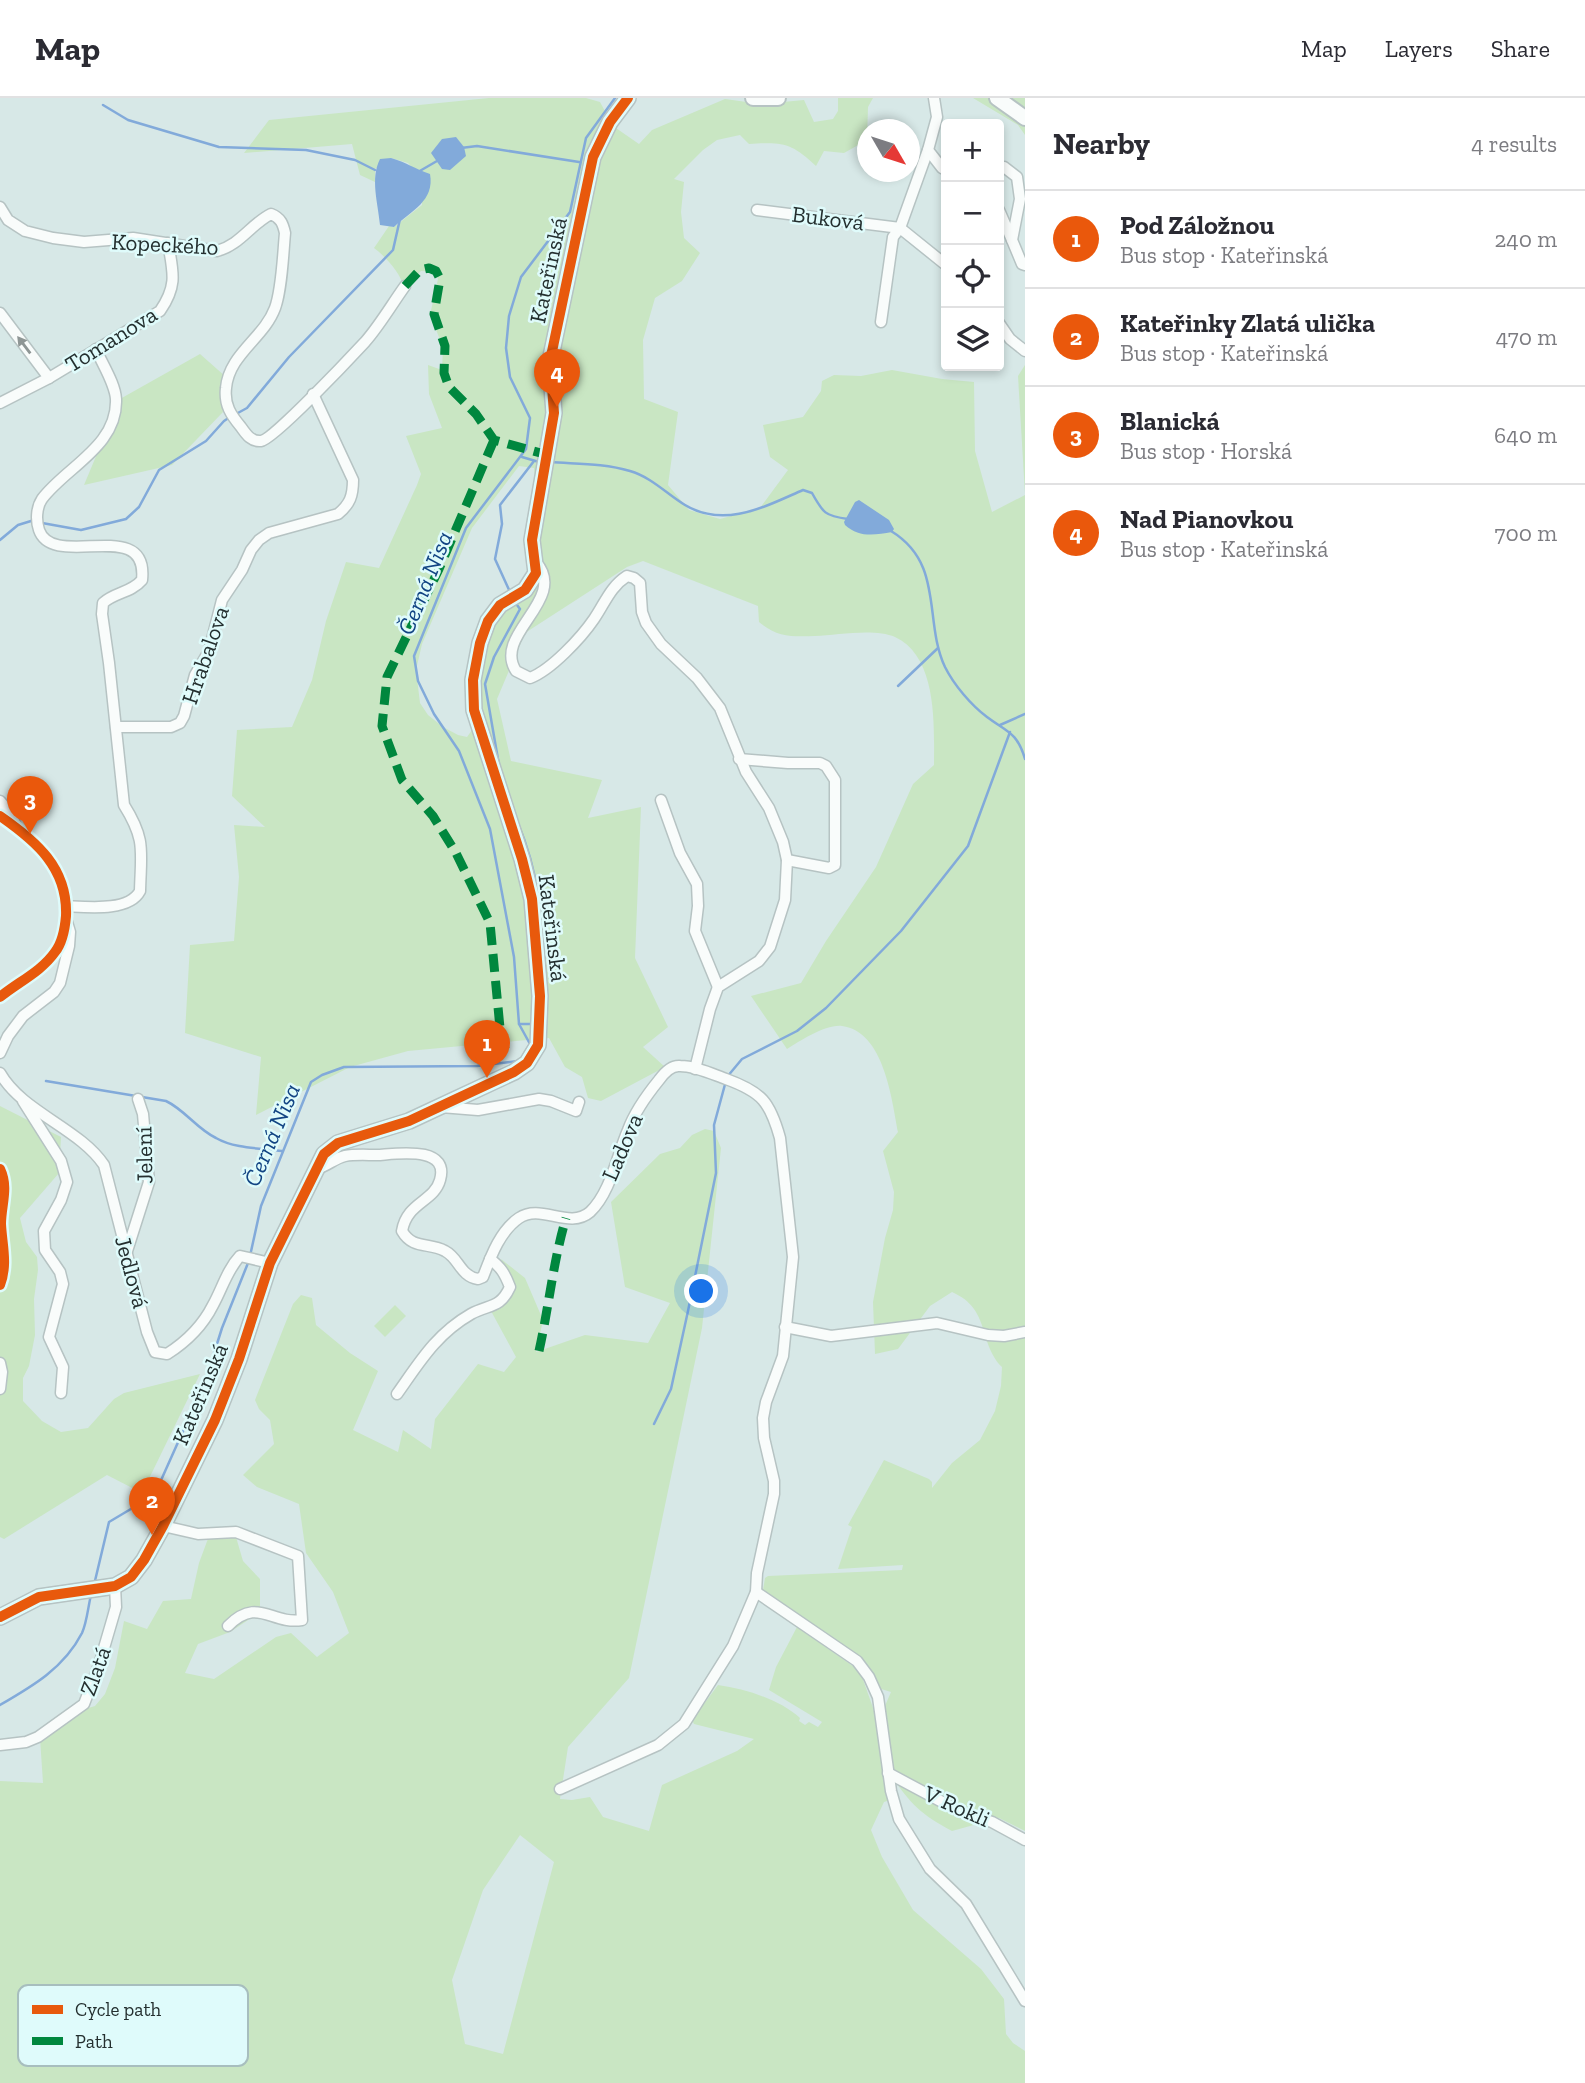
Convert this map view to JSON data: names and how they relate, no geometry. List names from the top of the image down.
{
  "streets": {
    "street": [
      "Buková",
      "Kopeckého",
      "Kateřinská",
      "Tomanova",
      "Hrabalova",
      "Ladova",
      "Jelení",
      "Jedlová",
      "Zlatá",
      "V Rokli"
    ]
  },
  "crossings": [
    ["Kopeckého", "Tomanova"],
    ["Kopeckého", "Hrabalova"],
    ["Kateřinská", "Ladova"],
    ["Kateřinská", "Jedlová"],
    ["Kateřinská", "Zlatá"],
    ["Jelení", "Jedlová"]
  ],
  "water": ["Černá Nisa"],
  "legend": ["Cycle path", "Path"],
  "north": "bottom right",
  "page": {
    "header": "Map",
    "nav": ["Map", "Layers", "Share"],
    "heading": ["Nearby", "4 results"],
    "map_buttons": ["+", "−"],
    "list": [
      {
        "mark": "1",
        "name": "Pod Záložnou",
        "note": "Bus stop · Kateřinská",
        "value": "240 m"
      },
      {
        "mark": "2",
        "name": "Kateřinky Zlatá ulička",
        "note": "Bus stop · Kateřinská",
        "value": "470 m"
      },
      {
        "mark": "3",
        "name": "Blanická",
        "note": "Bus stop · Horská",
        "value": "640 m"
      },
      {
        "mark": "4",
        "name": "Nad Pianovkou",
        "note": "Bus stop · Kateřinská",
        "value": "700 m"
      }
    ],
    "pins": [
      "4",
      "3",
      "1",
      "2"
    ]
  }
}
